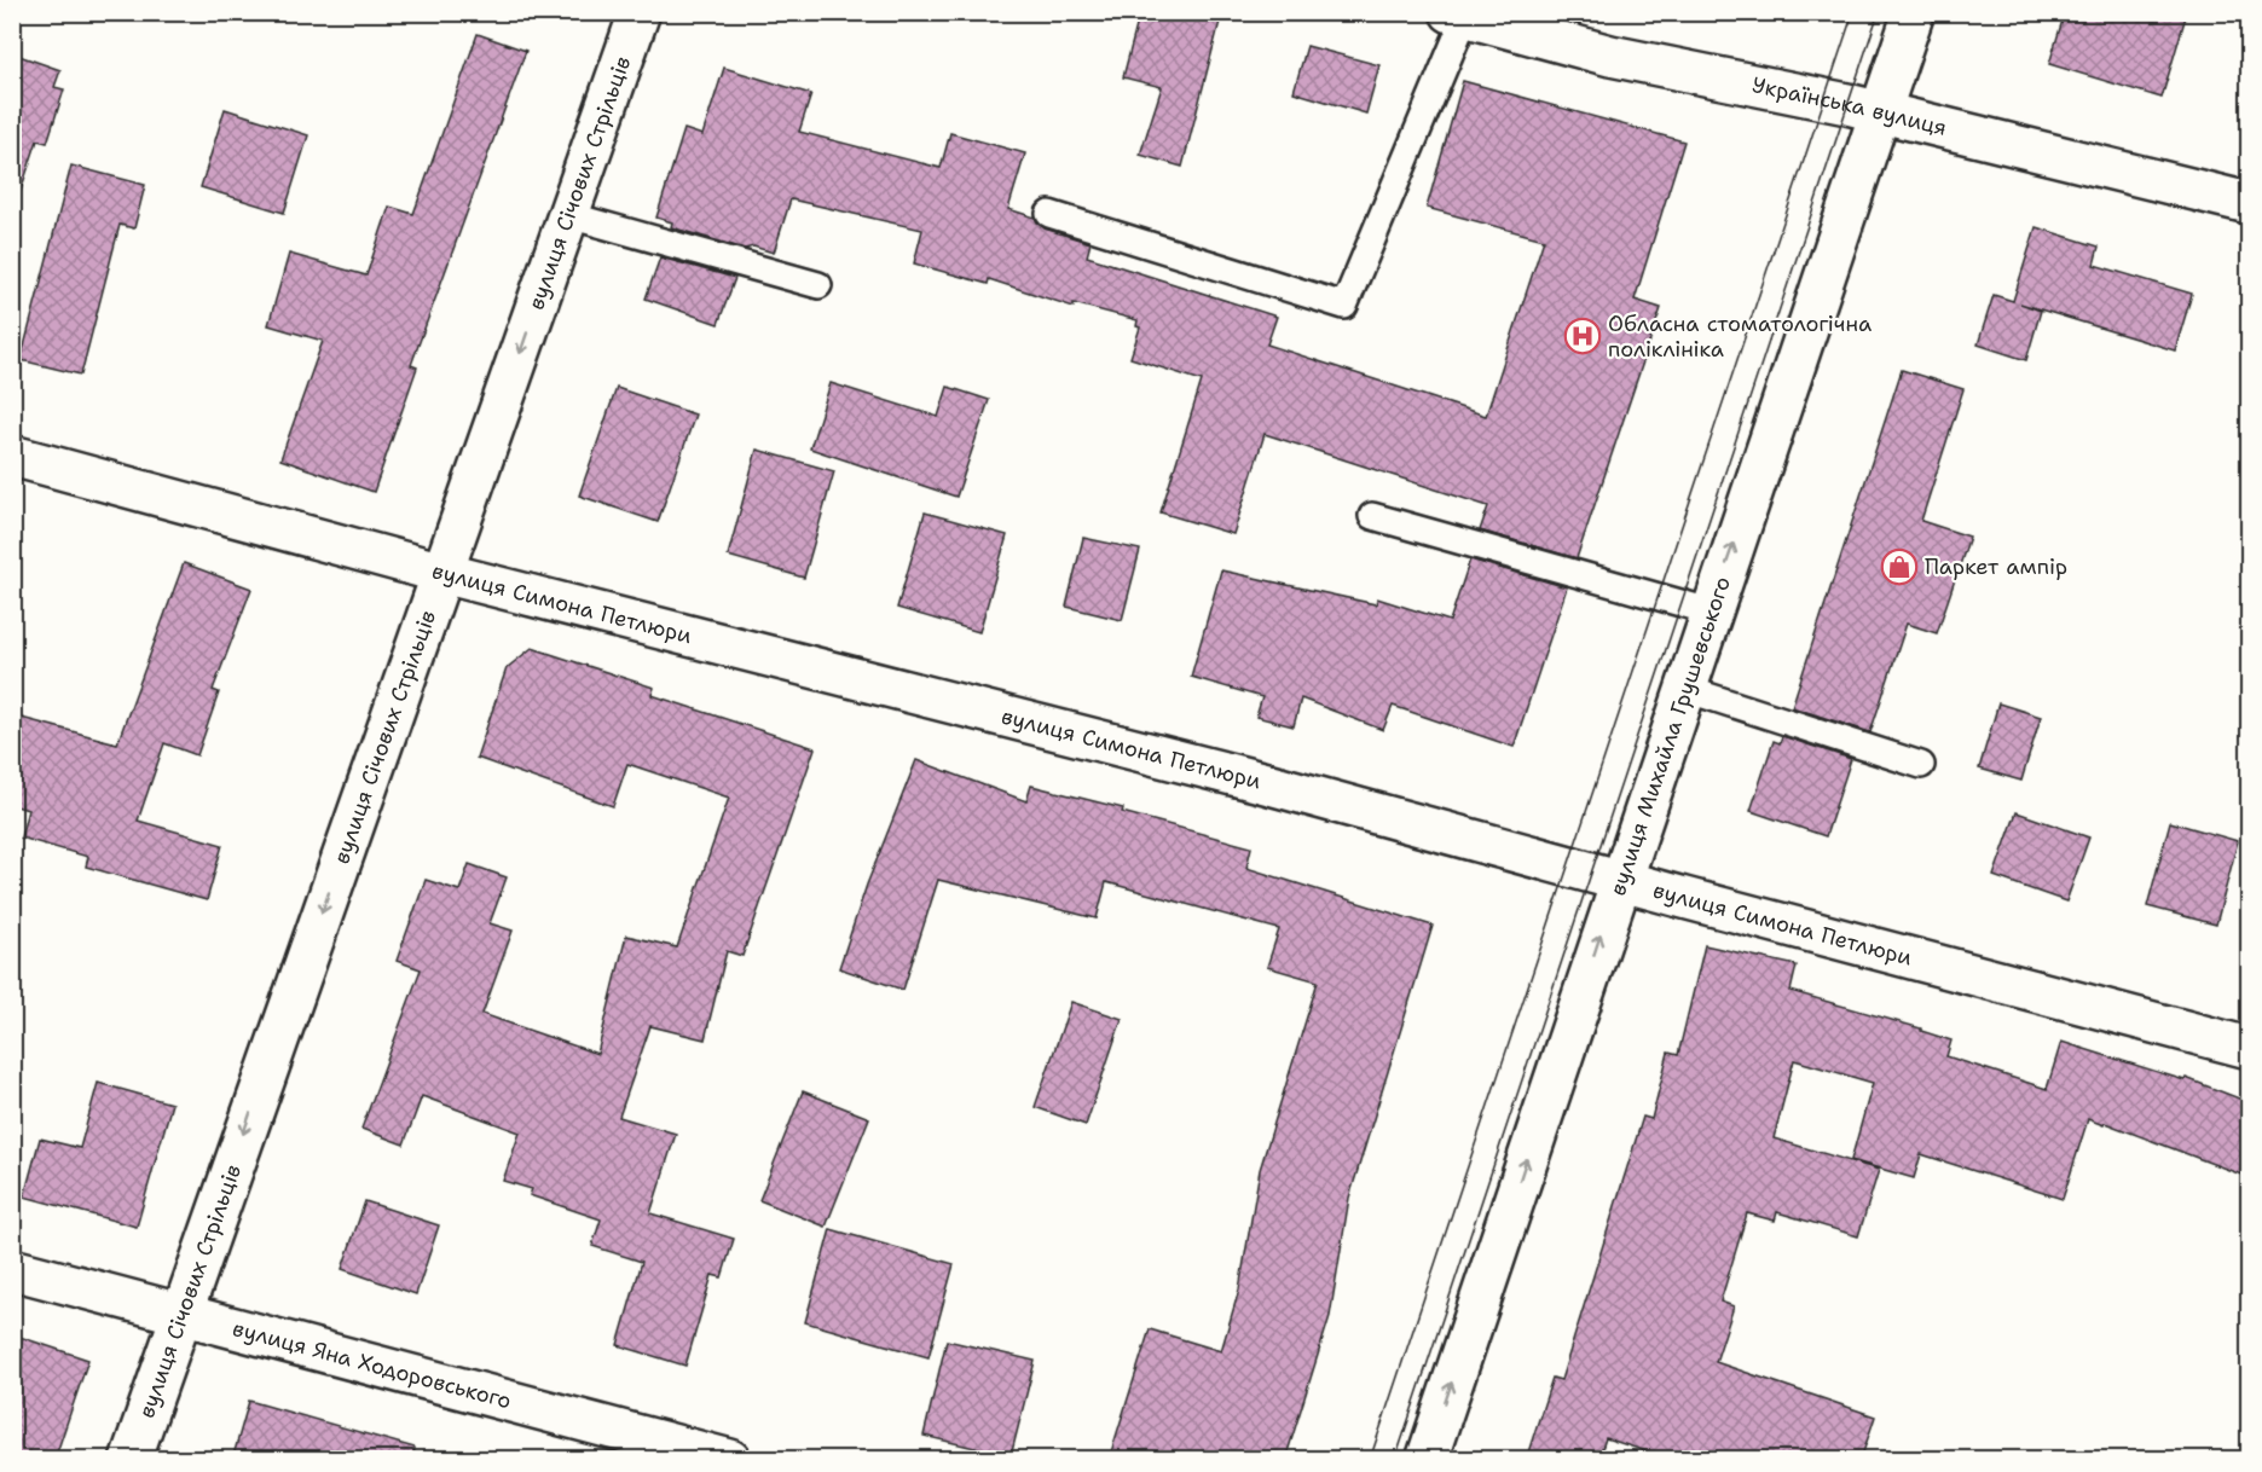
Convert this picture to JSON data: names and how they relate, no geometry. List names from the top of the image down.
{
  "streets": {
    "street": [
      "Українська вулиця",
      "вулиця Січових Стрільців",
      "вулиця Симона Петлюри",
      "вулиця Михайла Грушевського",
      "вулиця Яна Ходоровського"
    ]
  },
  "crossings": [
    ["Українська вулиця", "вулиця Михайла Грушевського"],
    ["вулиця Січових Стрільців", "вулиця Симона Петлюри"],
    ["вулиця Січових Стрільців", "вулиця Яна Ходоровського"],
    ["вулиця Симона Петлюри", "вулиця Михайла Грушевського"]
  ],
  "one_way": ["вулиця Січових Стрільців", "вулиця Михайла Грушевського"],
  "places": {
    "hospital": ["Обласна стоматологічна поліклініка"],
    "shop": ["Паркет ампір"]
  }
}
